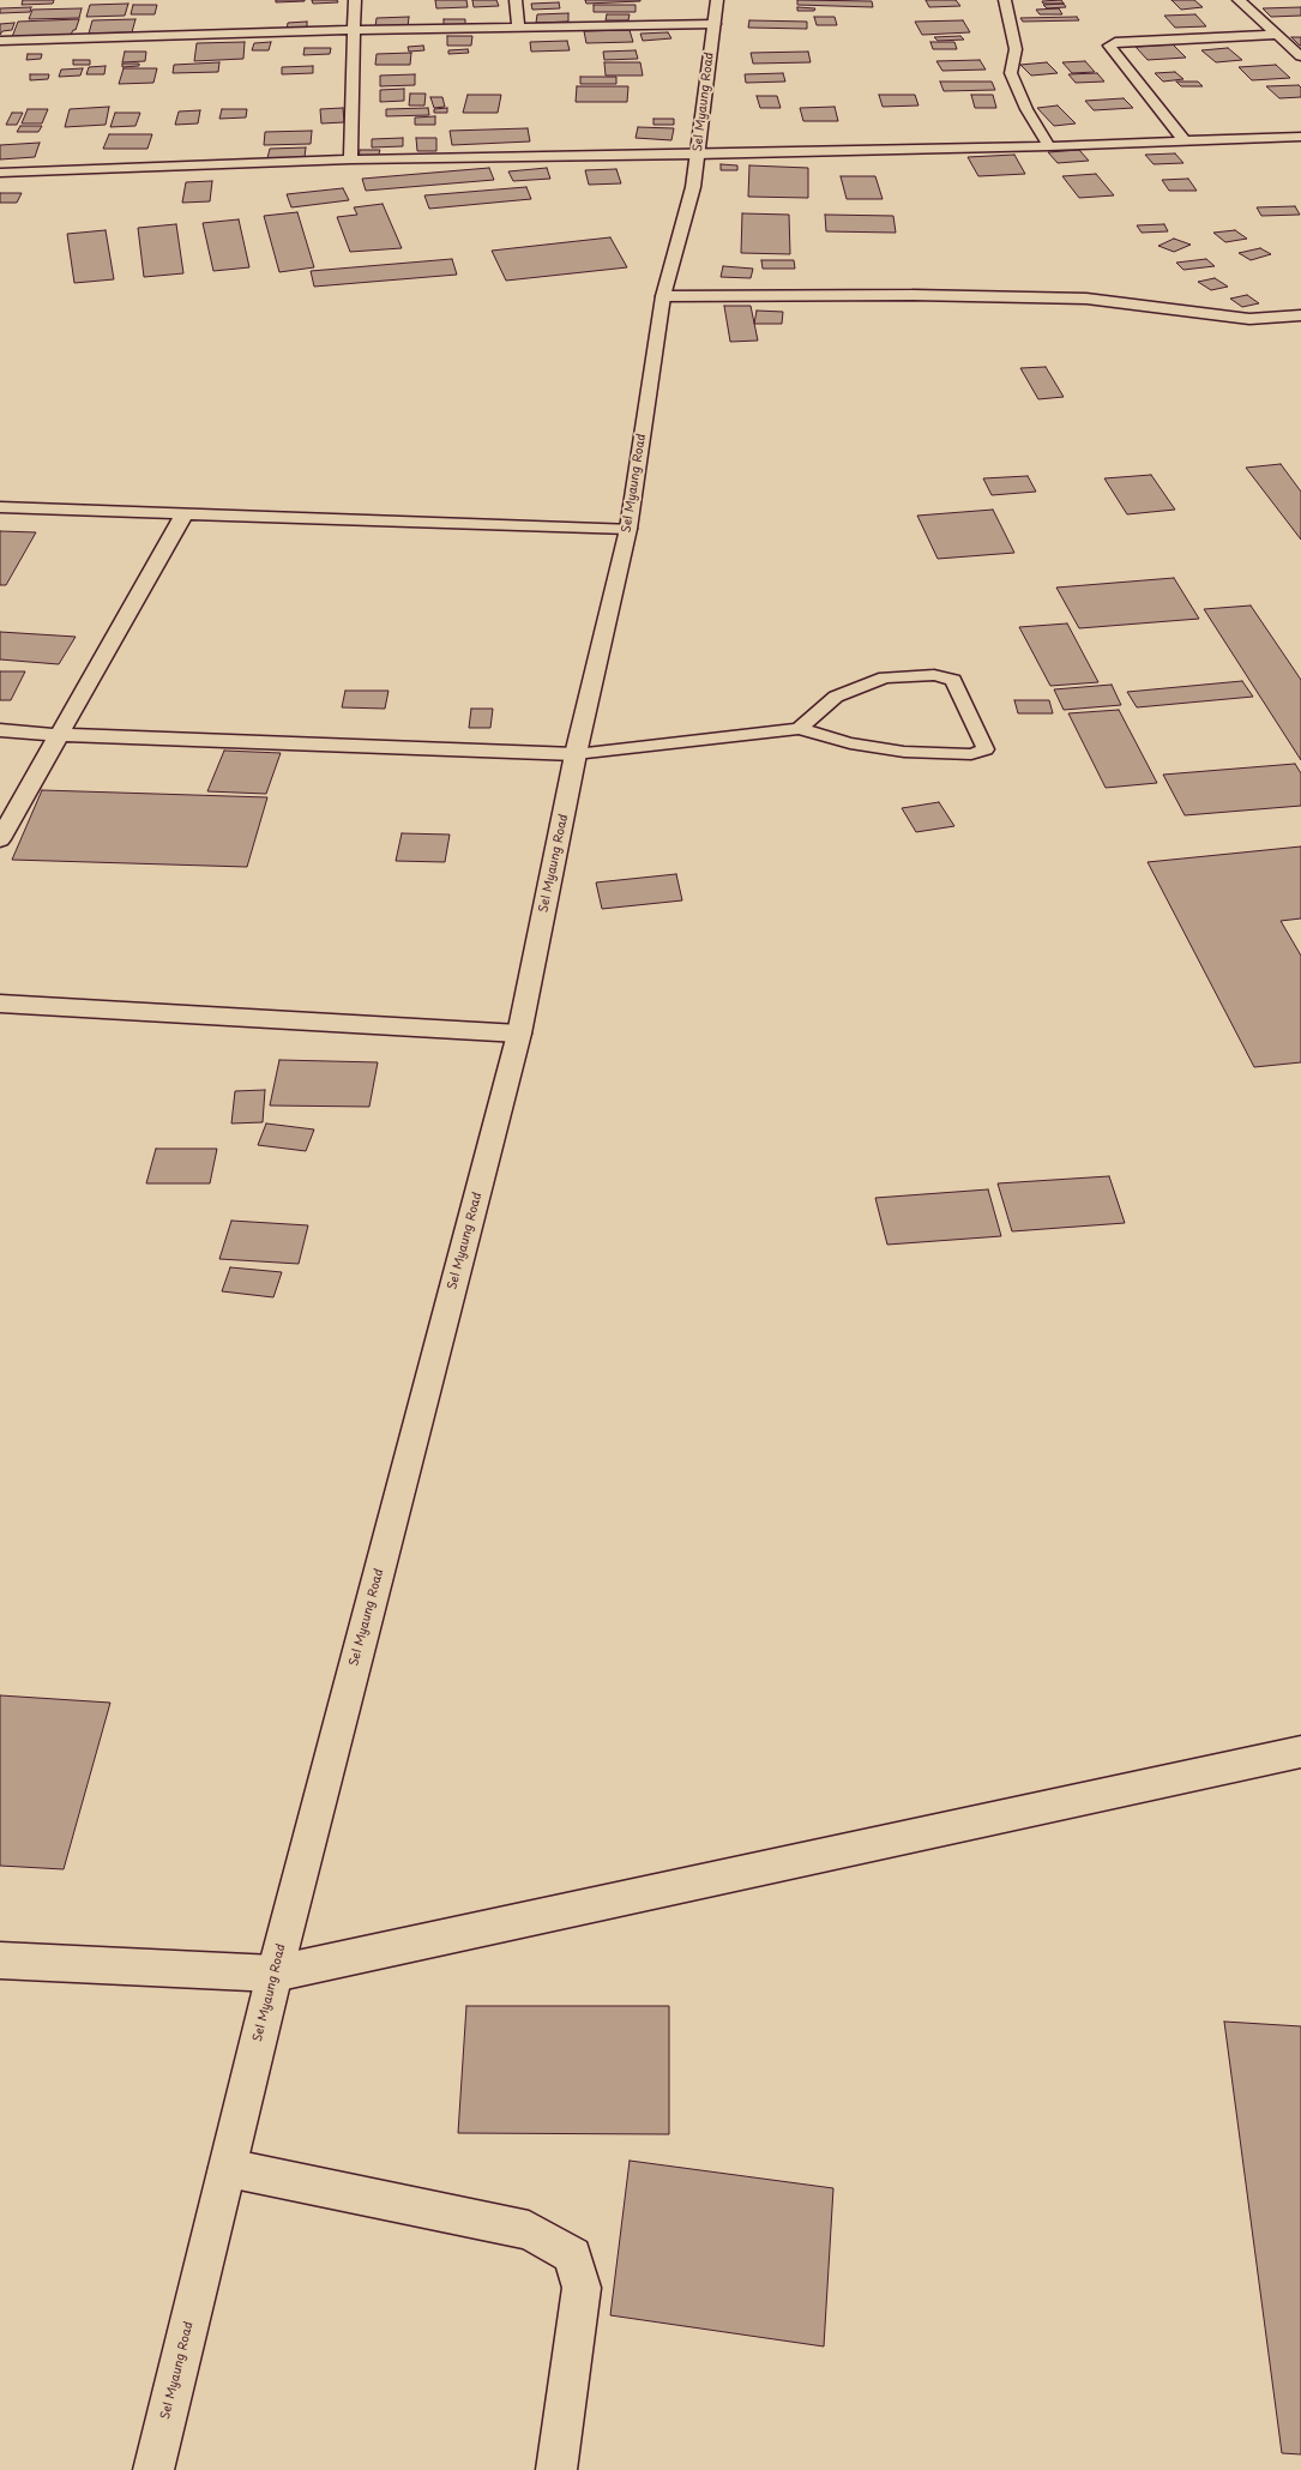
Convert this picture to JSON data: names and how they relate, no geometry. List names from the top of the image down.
{
  "streets": {
    "street": ["Sel Myaung Road"]
  }
}
